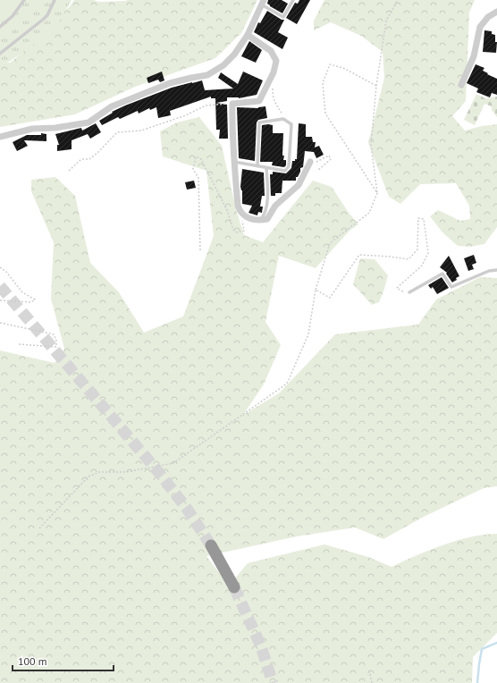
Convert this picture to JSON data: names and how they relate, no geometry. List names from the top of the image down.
{
  "scale_bar": "100 m"
}
